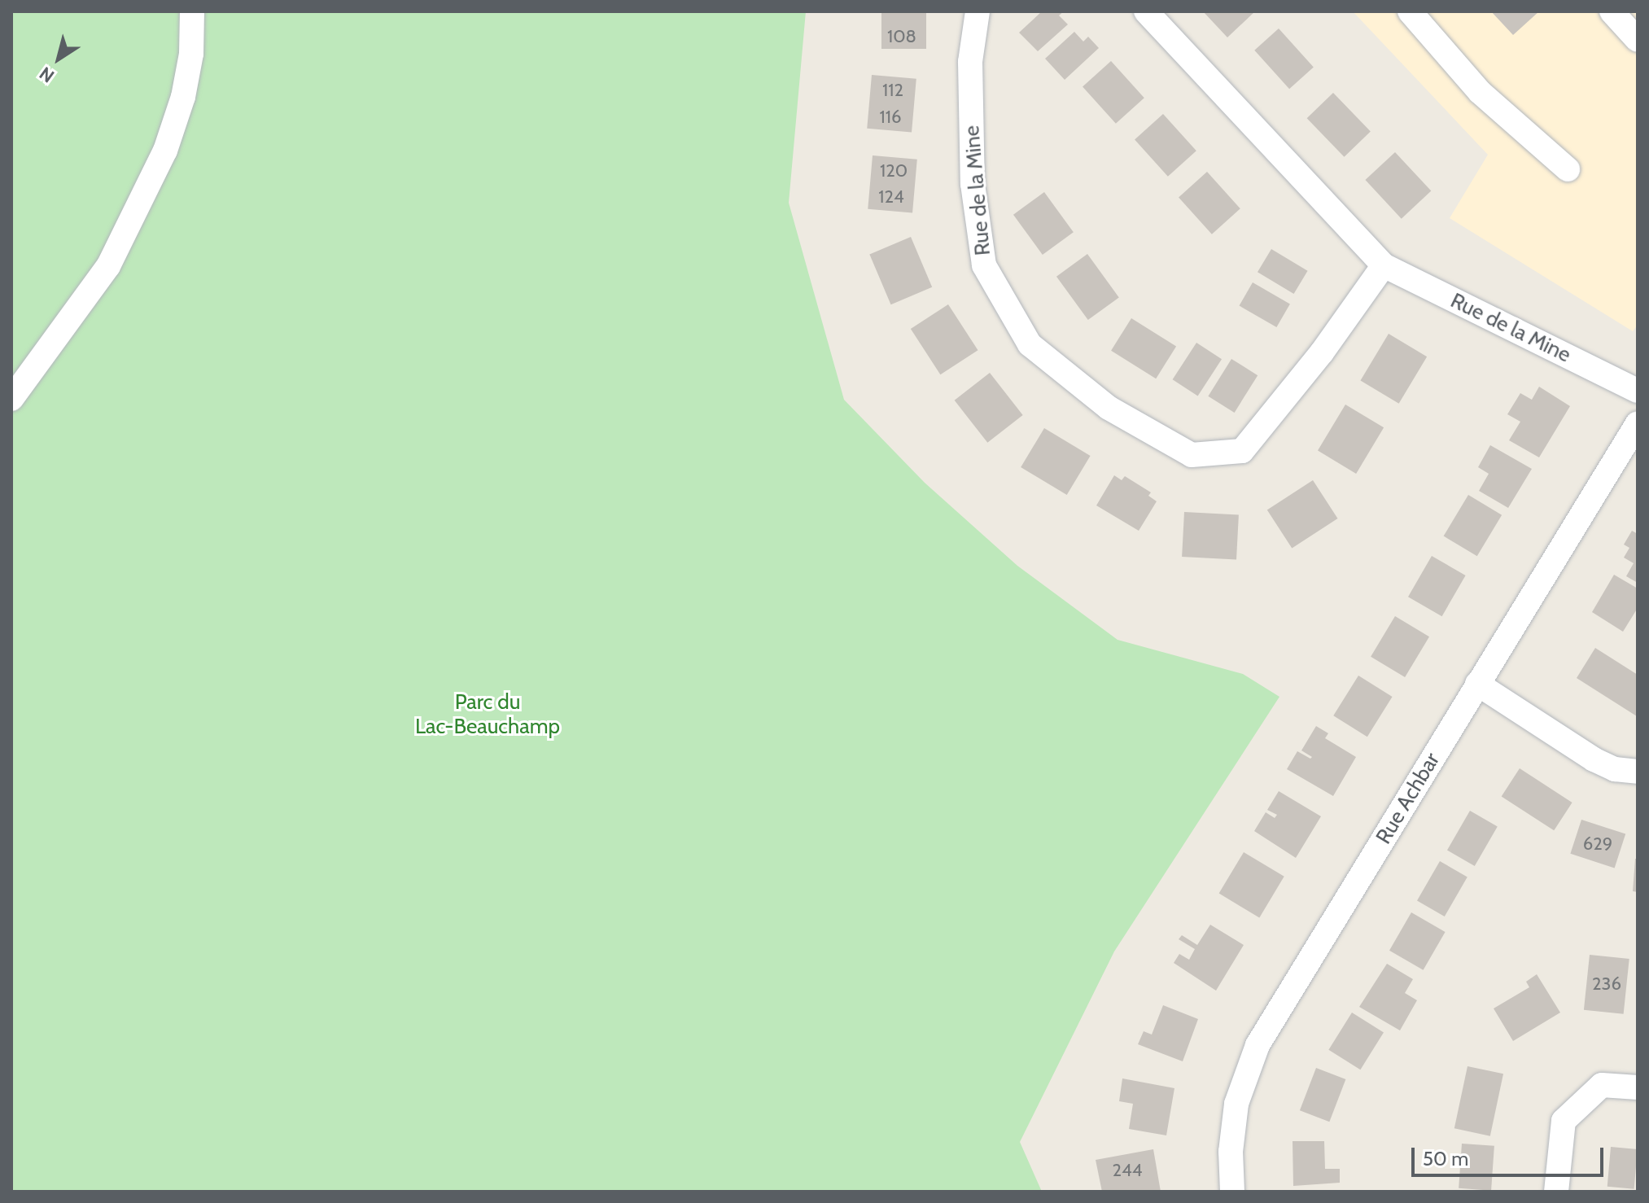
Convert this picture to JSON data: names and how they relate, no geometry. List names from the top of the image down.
{
  "streets": {
    "street": ["Rue de la Mine", "Rue Achbar"]
  },
  "parks": ["Parc du Lac-Beauchamp"],
  "house_numbers": [
    "108",
    "112",
    "116",
    "120",
    "124",
    "629",
    "236",
    "244"
  ],
  "scale_bar": "50 m",
  "north": "bottom left"
}
